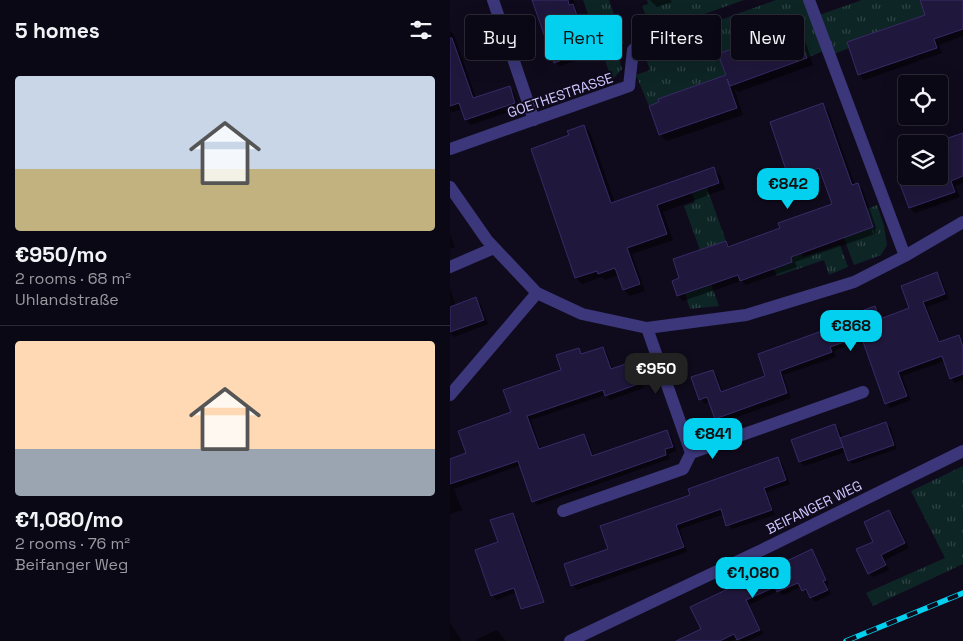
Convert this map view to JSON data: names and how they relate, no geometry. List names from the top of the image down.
{
  "streets": {
    "street": ["GOETHESTRASSE", "BEIFANGER WEG"]
  },
  "page": {
    "heading": "5 homes",
    "chip": [
      "Buy",
      "Rent",
      "Filters",
      "New"
    ],
    "list": [
      {
        "name": "€950/mo",
        "note": "2 rooms · 68 m² · Uhlandstraße"
      },
      {
        "name": "€1,080/mo",
        "note": "2 rooms · 76 m² · Beifanger Weg"
      }
    ],
    "price": [
      "€842",
      "€868",
      "€950",
      "€841",
      "€1,080"
    ]
  }
}
